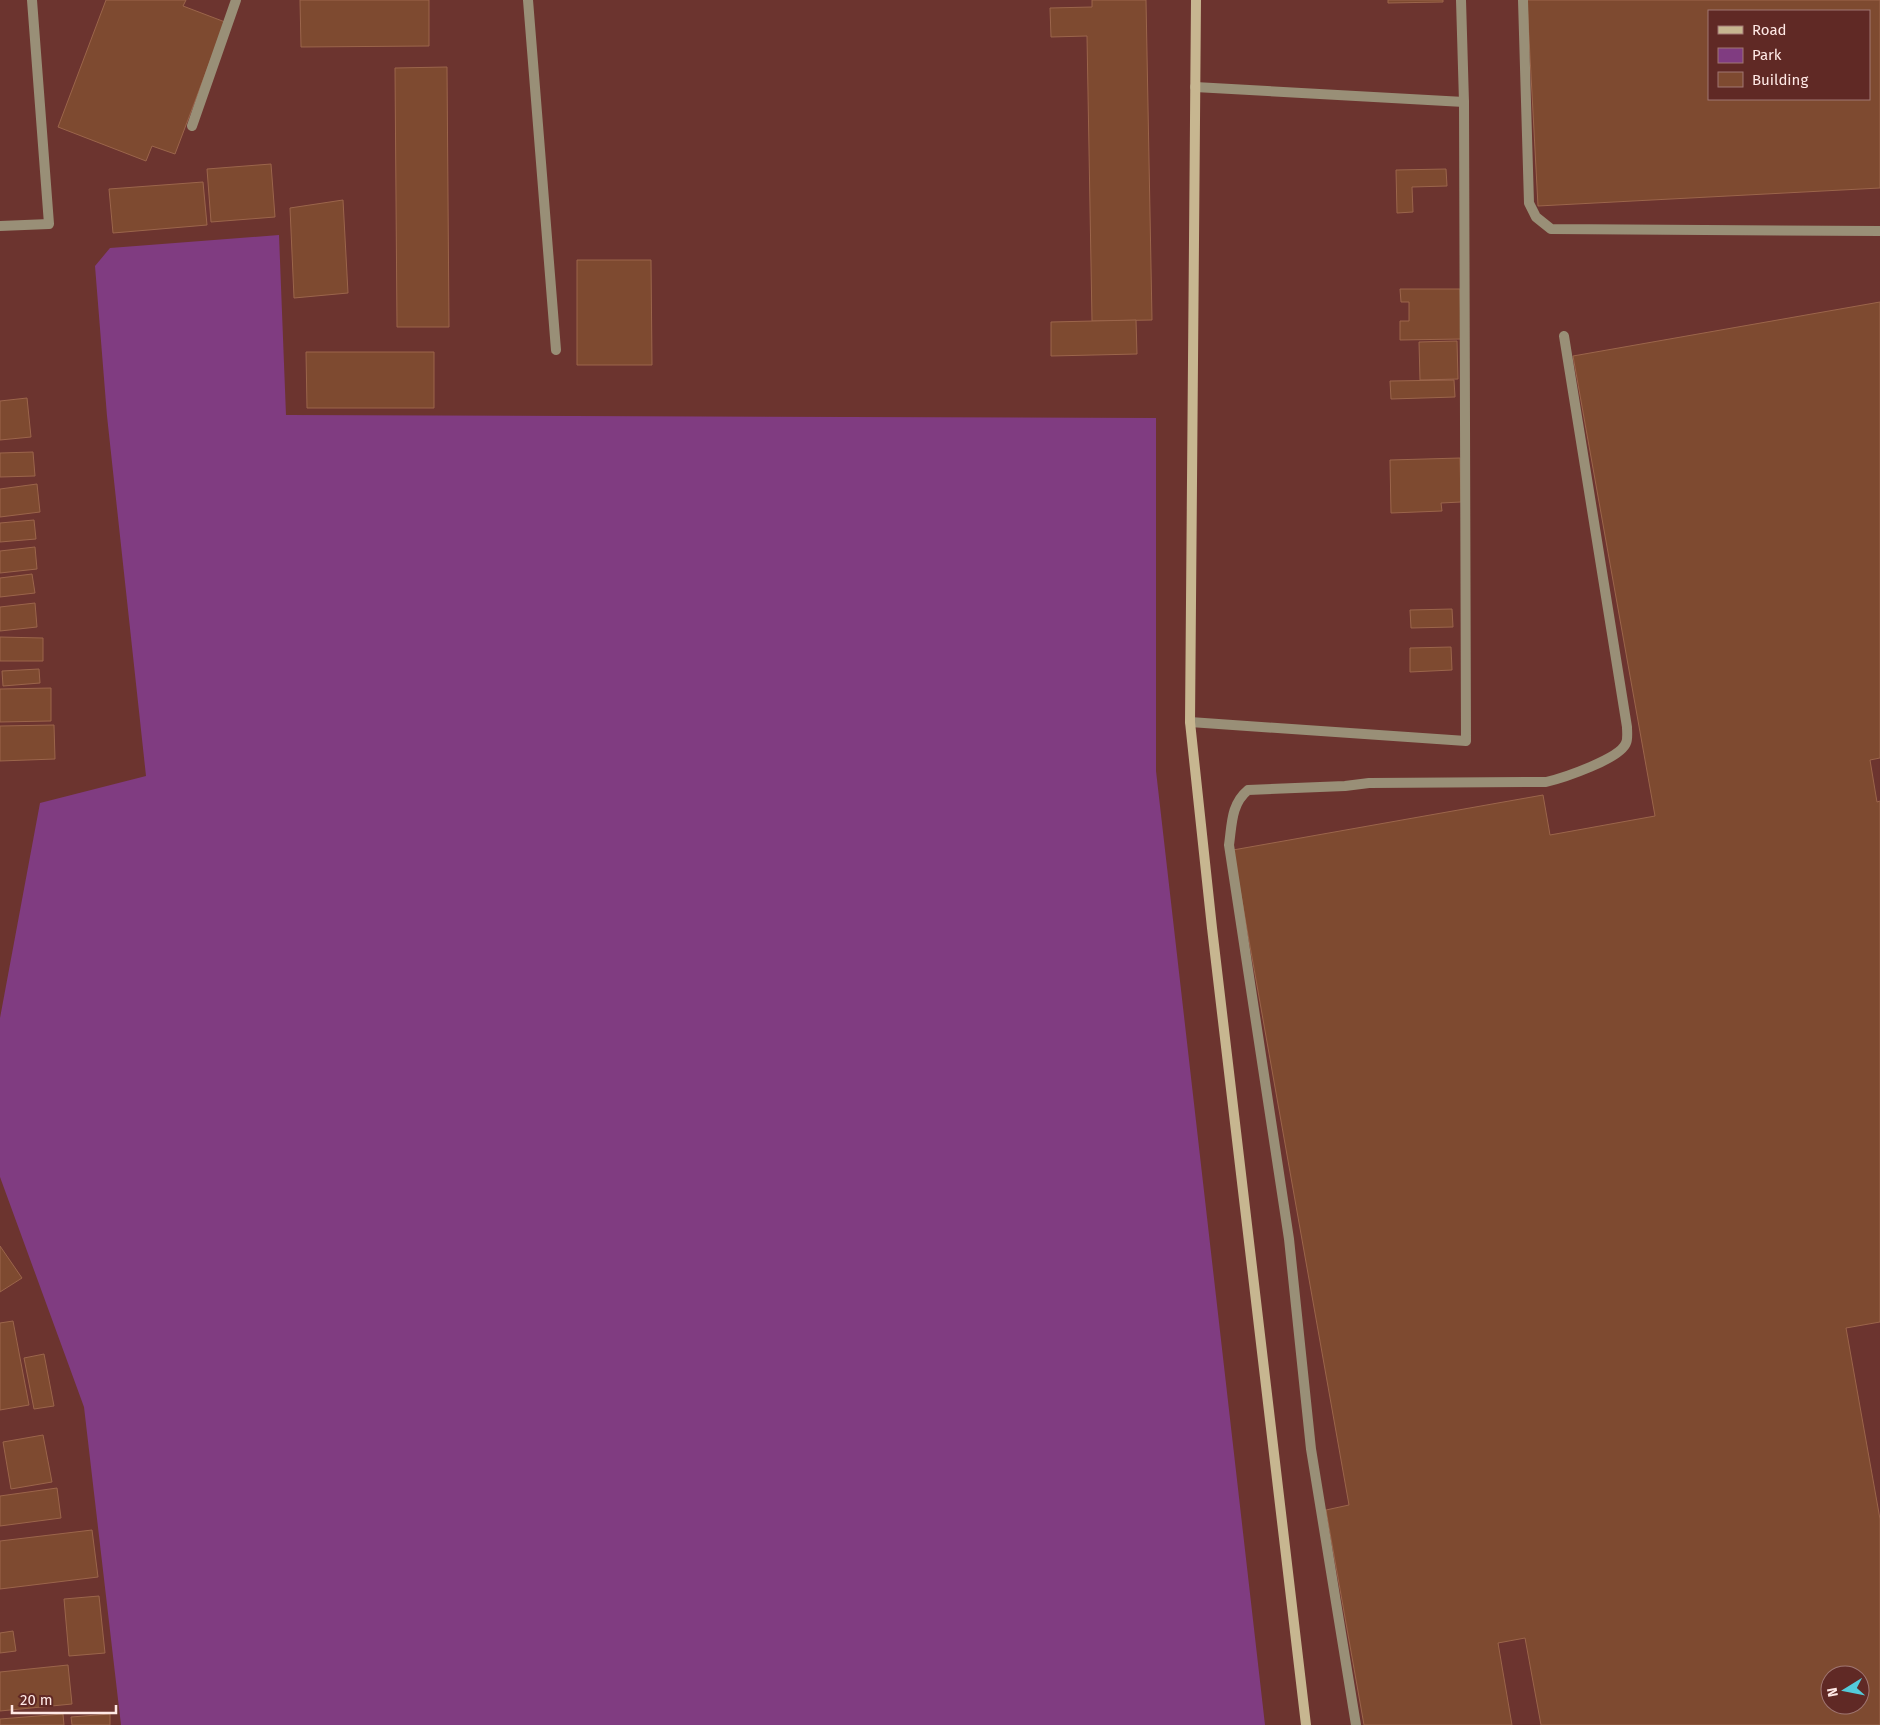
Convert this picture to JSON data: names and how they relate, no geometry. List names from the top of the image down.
{
  "legend": ["Road", "Park", "Building"],
  "scale_bar": "20 m",
  "north": "left"
}
